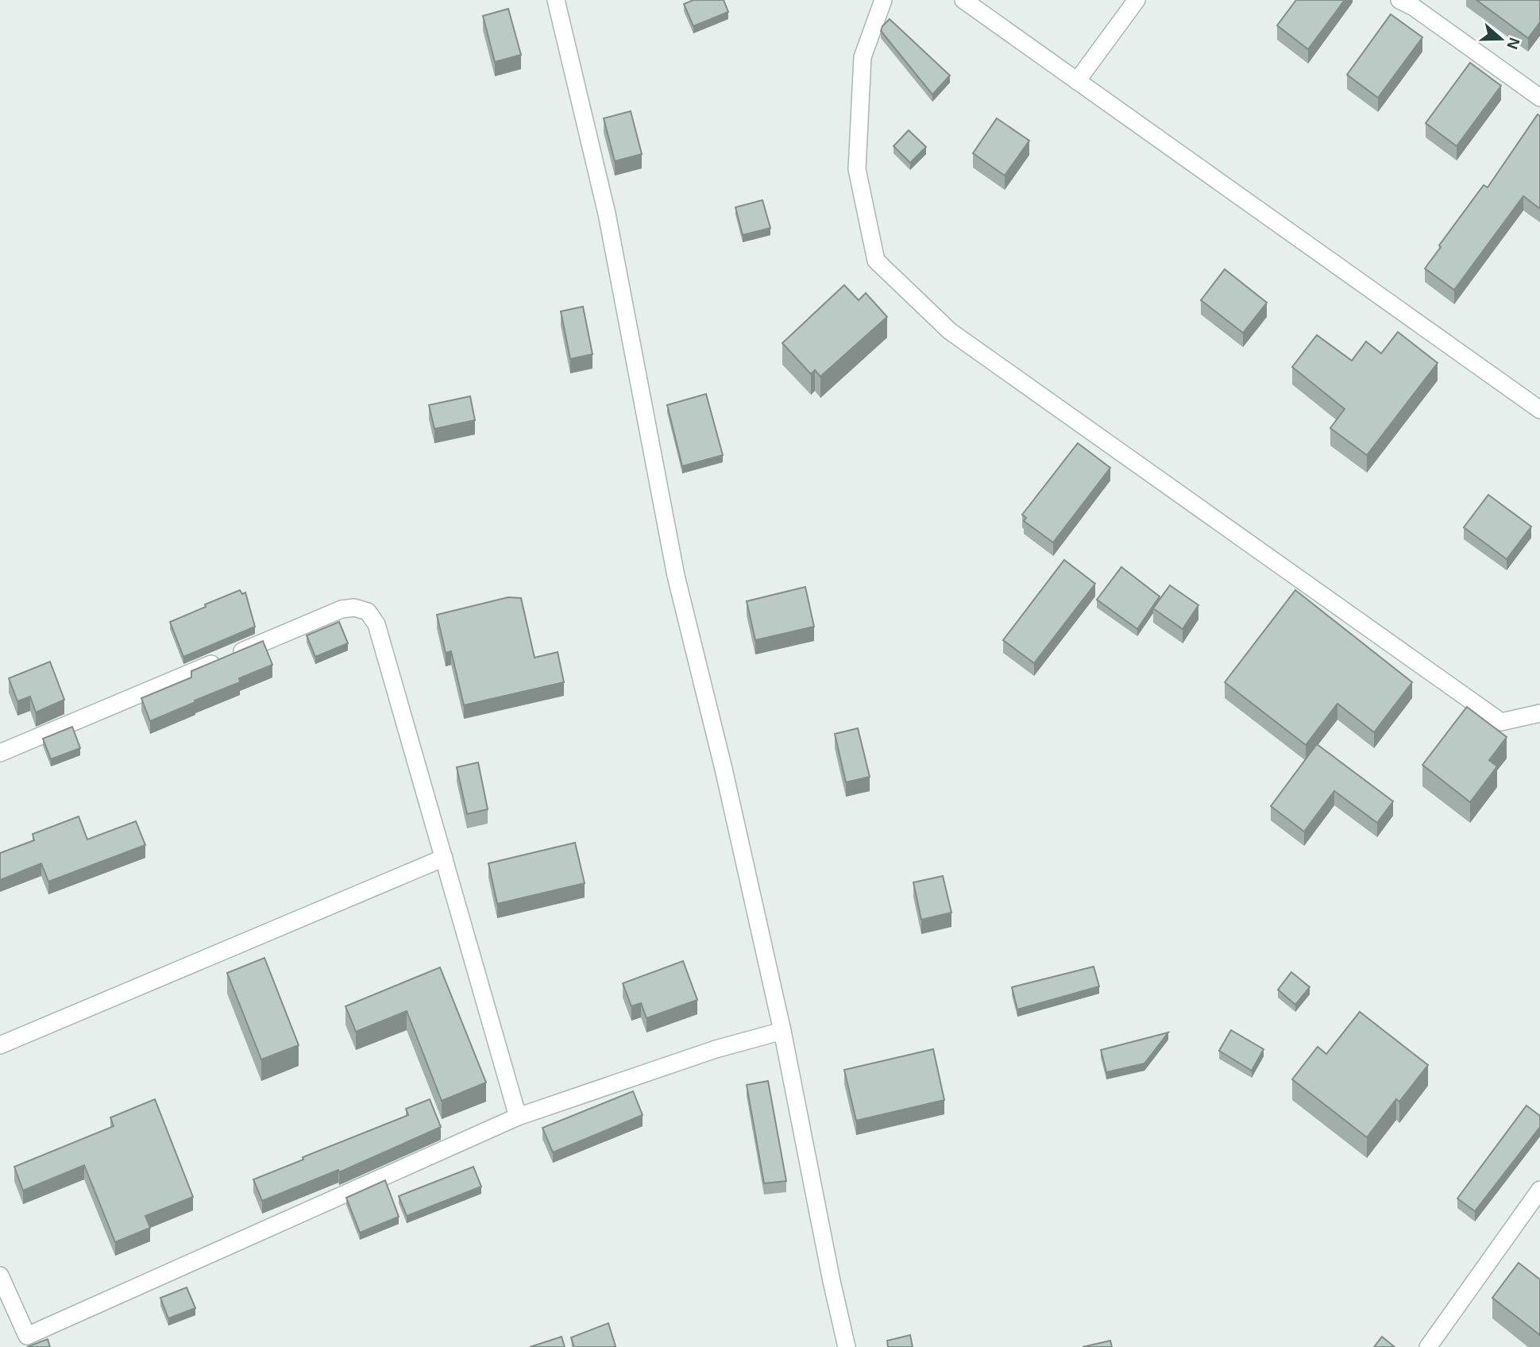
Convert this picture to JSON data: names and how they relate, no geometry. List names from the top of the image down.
{
  "north": "right"
}
